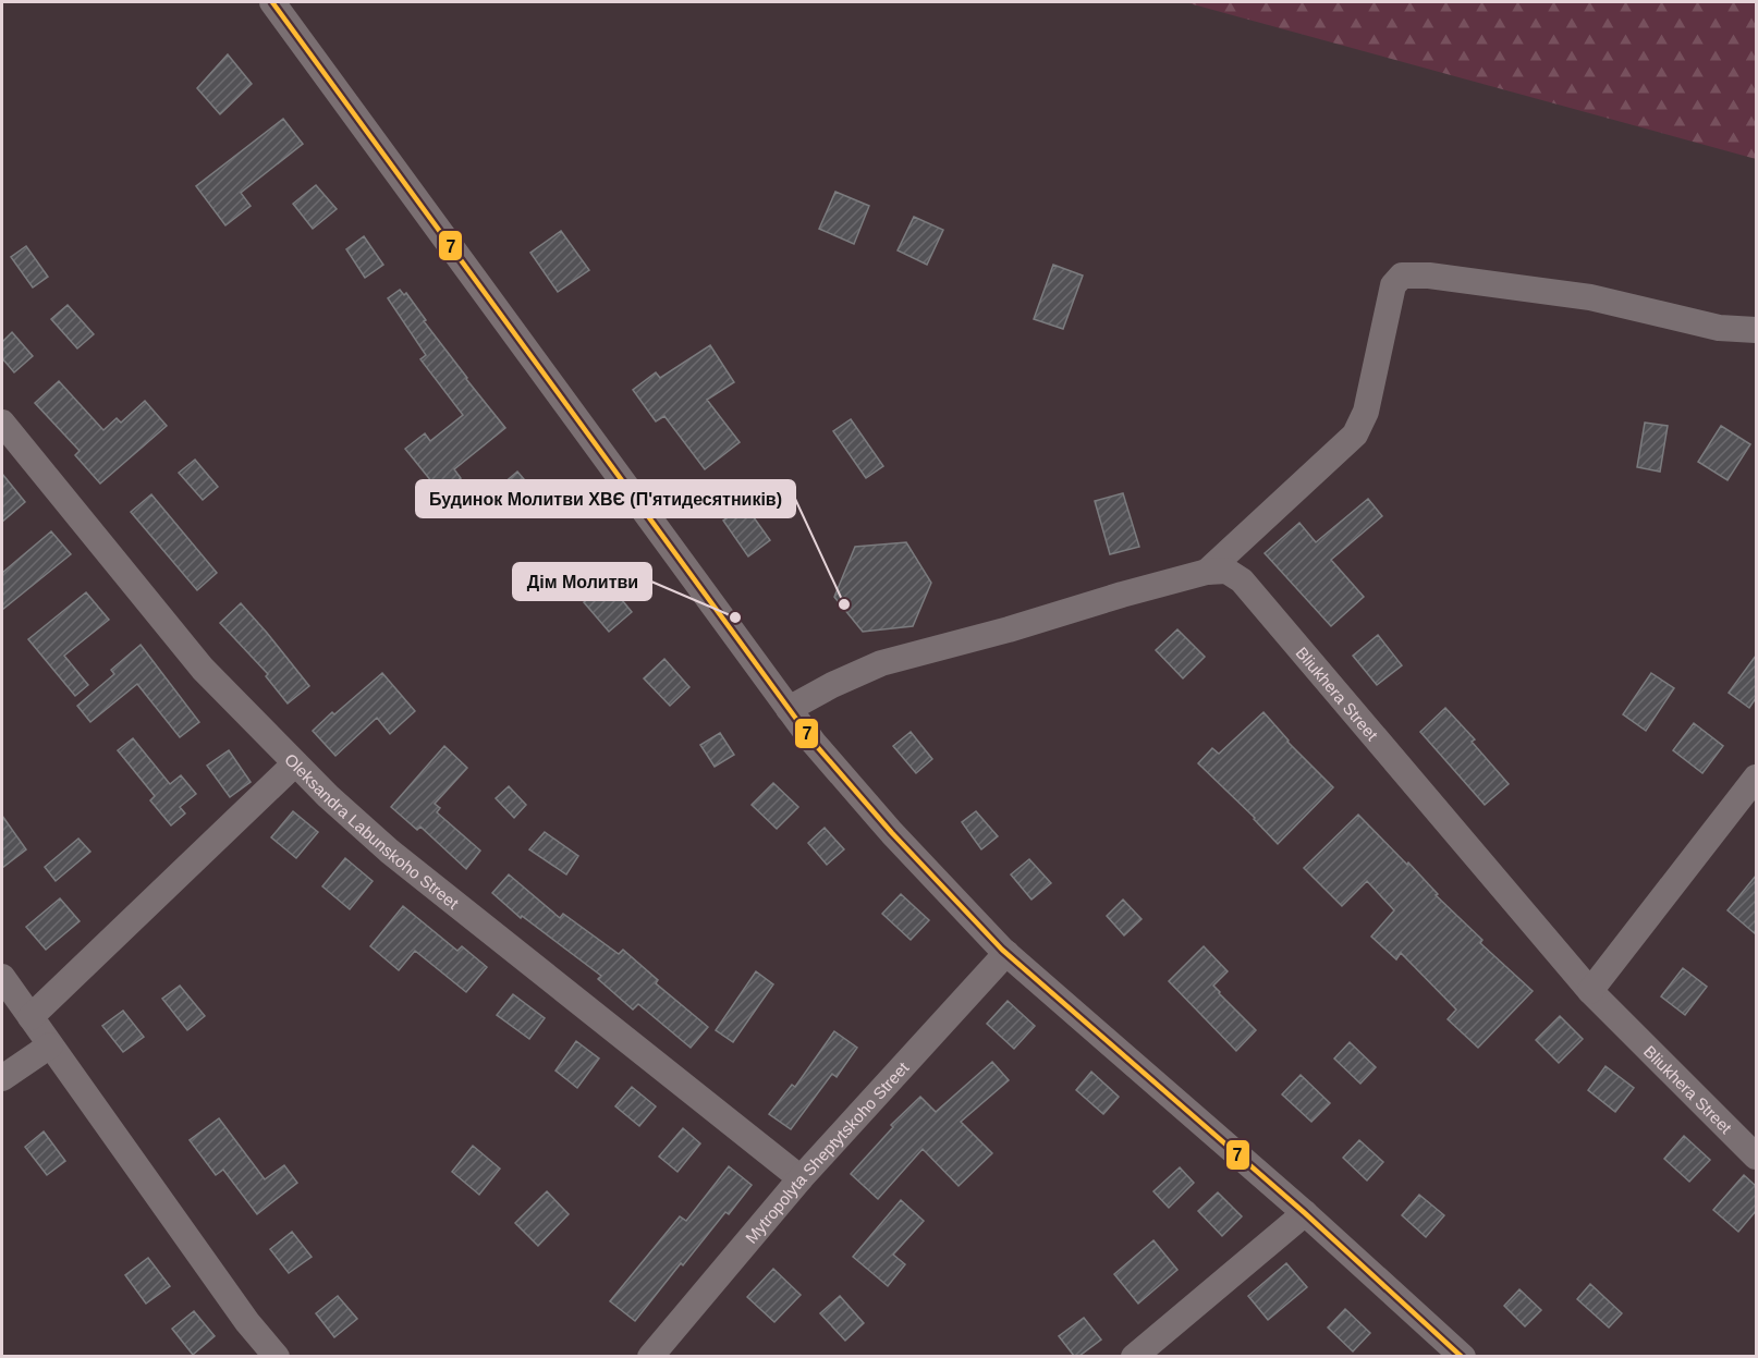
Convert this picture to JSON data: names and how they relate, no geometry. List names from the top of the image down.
{
  "streets": {
    "street": ["Bliukhera Street", "Oleksandra Labunskoho Street", "Mytropolyta Sheptytskoho Street"]
  },
  "crossings": [
    ["Oleksandra Labunskoho Street", "Mytropolyta Sheptytskoho Street"]
  ],
  "places": ["Будинок Молитви ХВЄ (П'ятидесятників)", "Дім Молитви"],
  "lines": ["transit line 7"]
}
